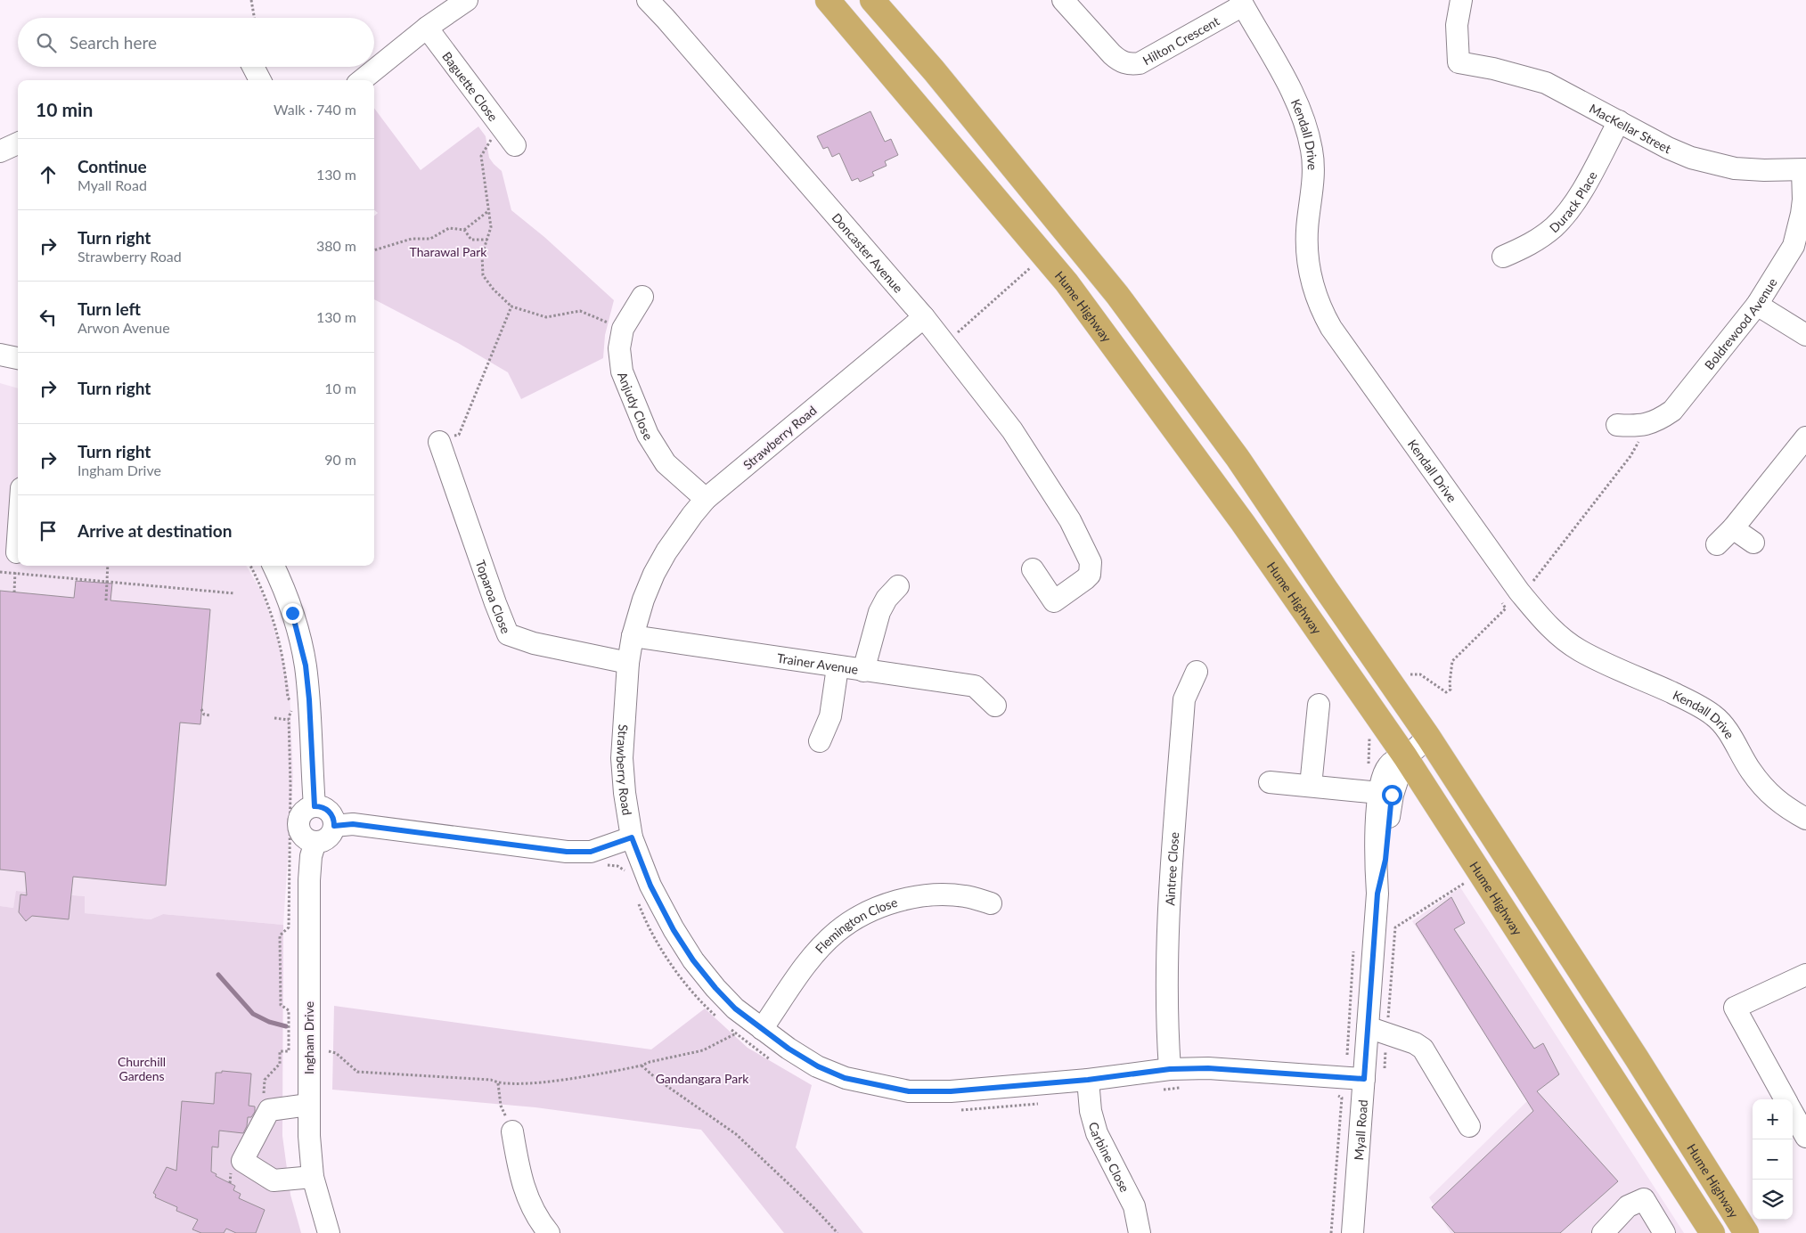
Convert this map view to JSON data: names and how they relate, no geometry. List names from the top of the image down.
{
  "streets": {
    "highway": ["Hume Highway"],
    "street": [
      "Hilton Crescent",
      "Baguette Close",
      "MacKellar Street",
      "Kendall Drive",
      "Durack Place",
      "Doncaster Avenue",
      "Boldrewood Avenue",
      "Anjudy Close",
      "Strawberry Road",
      "Toparoa Close",
      "Trainer Avenue",
      "Aintree Close",
      "Flemington Close",
      "Ingham Drive",
      "Myall Road",
      "Carbine Close"
    ]
  },
  "crossings": [
    ["Hilton Crescent", "Kendall Drive"],
    ["MacKellar Street", "Durack Place"],
    ["MacKellar Street", "Boldrewood Avenue"],
    ["Doncaster Avenue", "Strawberry Road"],
    ["Hume Highway", "Myall Road"],
    ["Anjudy Close", "Strawberry Road"],
    ["Strawberry Road", "Toparoa Close"],
    ["Strawberry Road", "Trainer Avenue"],
    ["Strawberry Road", "Aintree Close"],
    ["Strawberry Road", "Flemington Close"],
    ["Strawberry Road", "Myall Road"],
    ["Strawberry Road", "Carbine Close"]
  ],
  "parks": ["Tharawal Park", "Churchill Gardens", "Gandangara Park"],
  "page": {
    "search": "Search here",
    "heading": ["10 min", "Walk · 740 m"],
    "list": [
      ["Continue", "Myall Road", "130 m"],
      ["Turn right", "Strawberry Road", "380 m"],
      ["Turn left", "Arwon Avenue", "130 m"],
      ["Turn right", "10 m"],
      ["Turn right", "Ingham Drive", "90 m"],
      "Arrive at destination"
    ],
    "map_buttons": ["+", "−"]
  }
}
